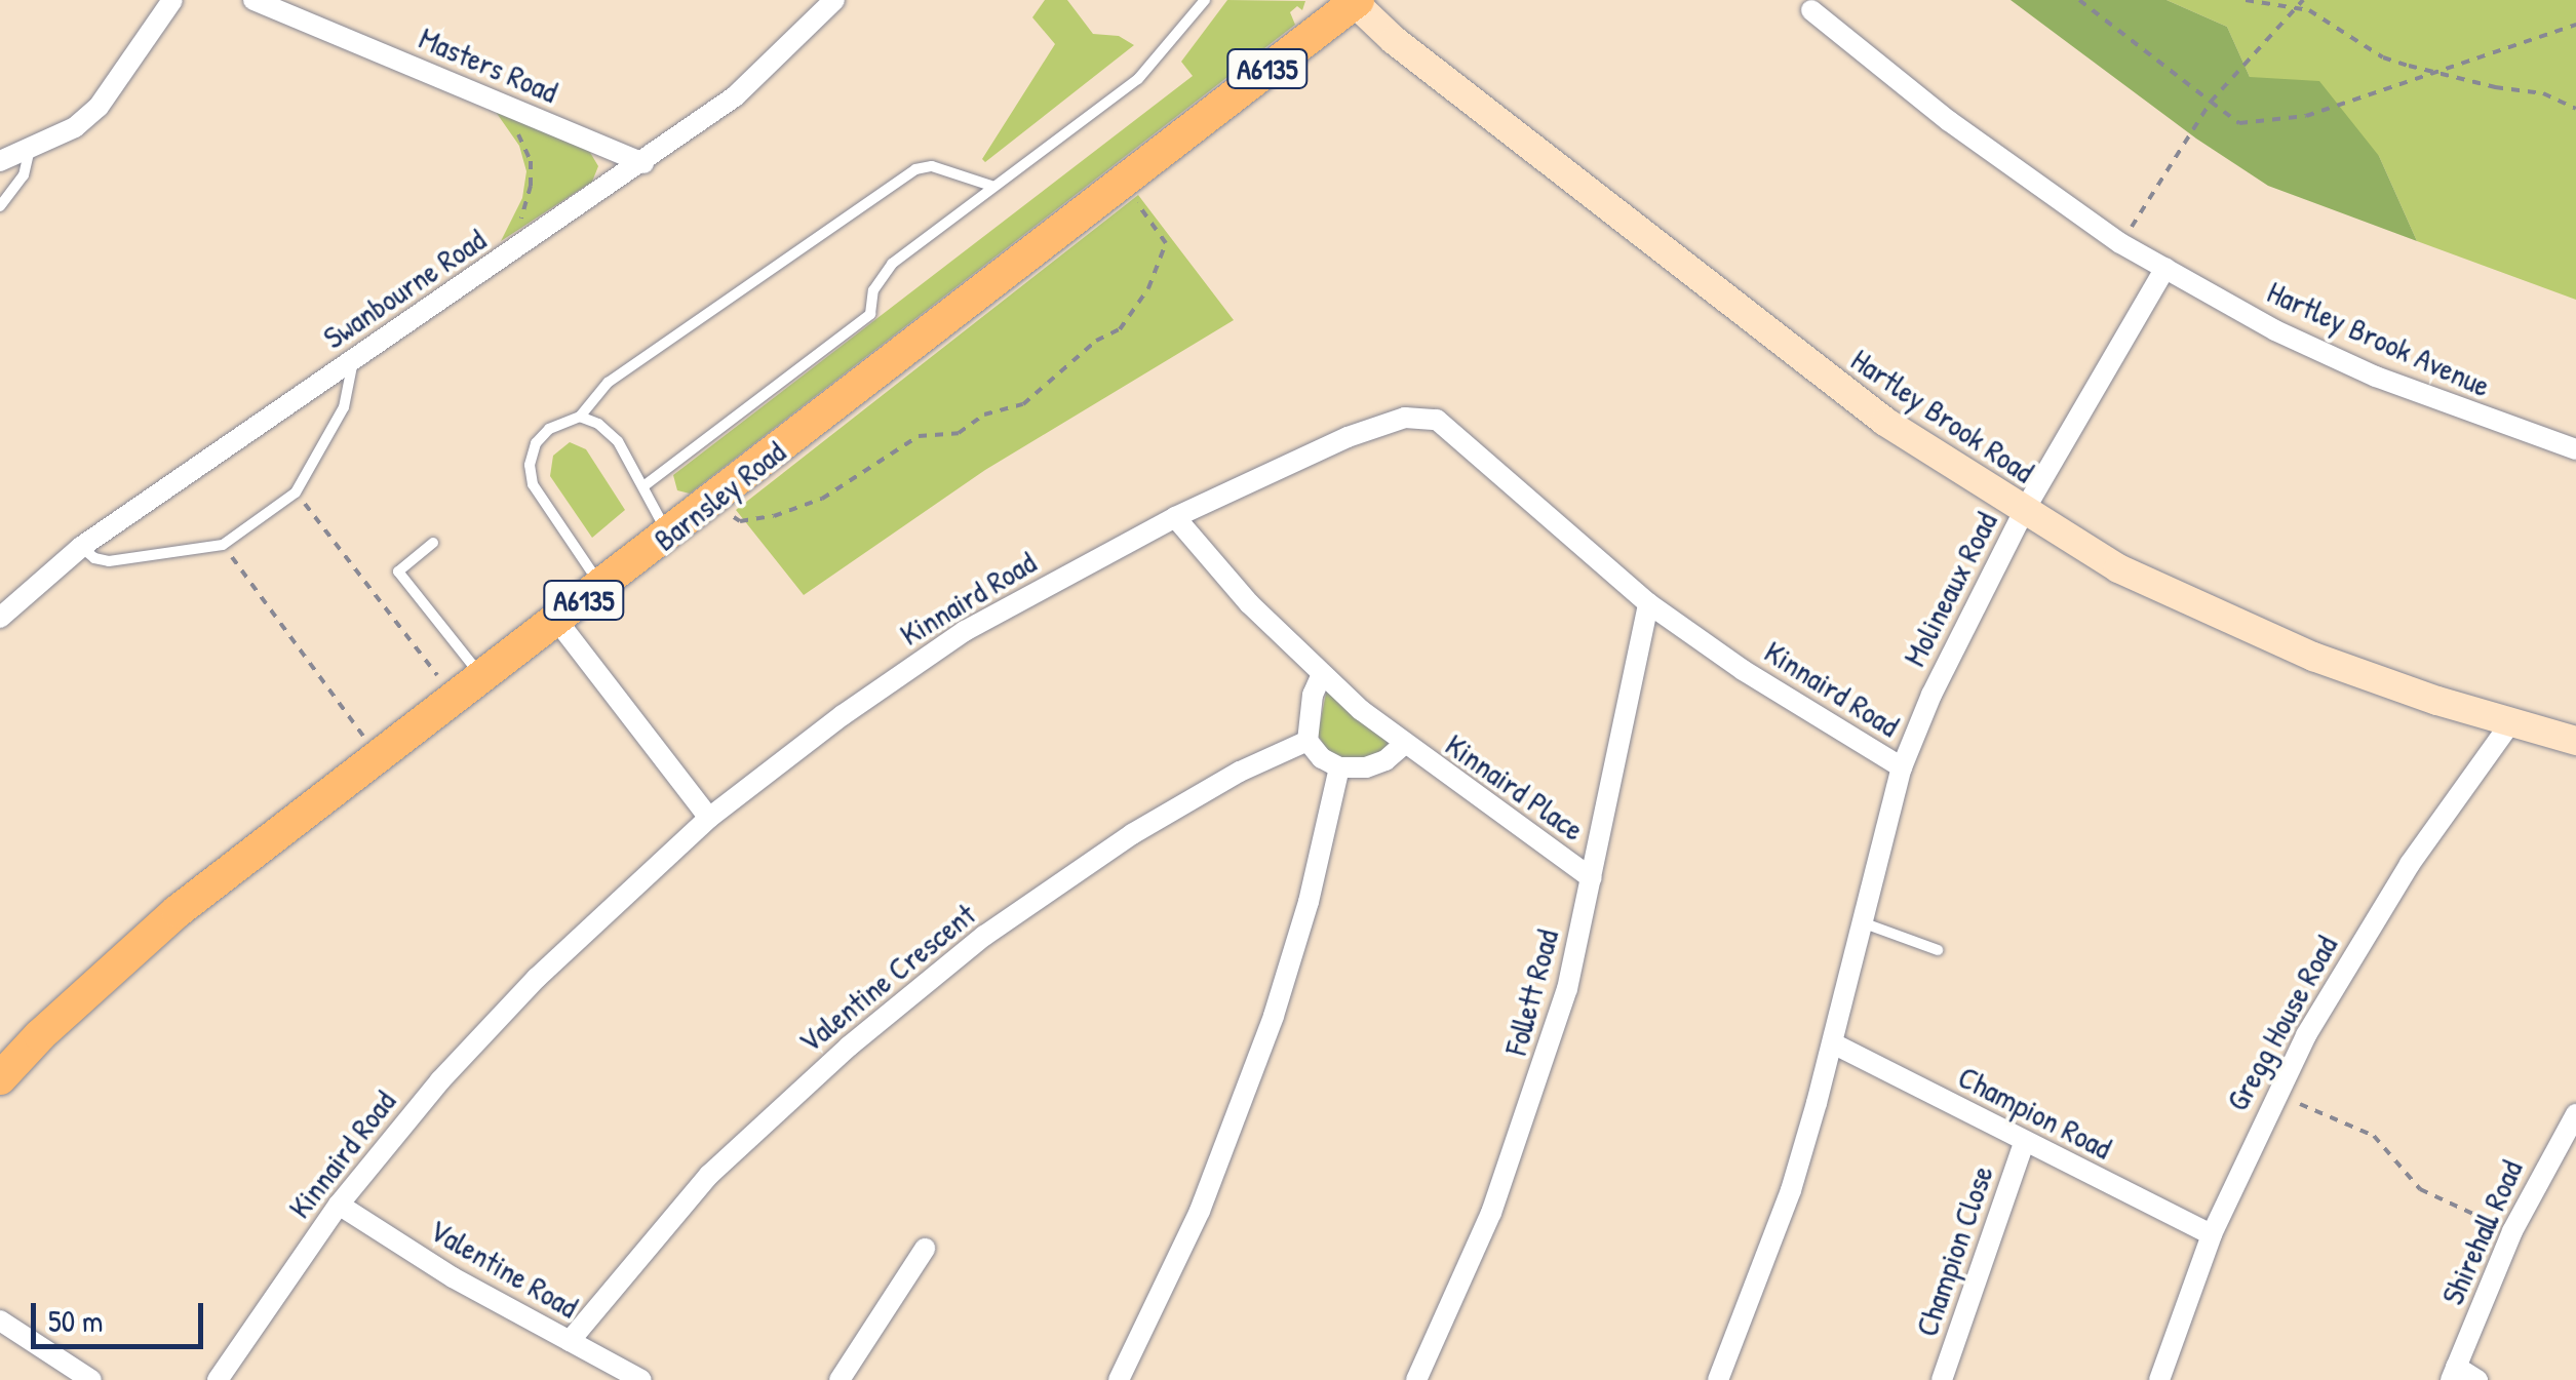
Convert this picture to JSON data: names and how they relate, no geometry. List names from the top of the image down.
{
  "streets": {
    "main road": ["A6135", "Barnsley Road"],
    "street": [
      "Masters Road",
      "Swanbourne Road",
      "Hartley Brook Avenue",
      "Hartley Brook Road",
      "Molineaux Road",
      "Kinnaird Road",
      "Kinnaird Place",
      "Valentine Crescent",
      "Follett Road",
      "Gregg House Road",
      "Champion Road",
      "Shirehall Road",
      "Champion Close",
      "Valentine Road"
    ]
  },
  "crossings": [
    ["Masters Road", "Swanbourne Road"],
    ["Hartley Brook Avenue", "Molineaux Road"],
    ["Hartley Brook Road", "Barnsley Road"],
    ["Hartley Brook Road", "Molineaux Road"],
    ["Hartley Brook Road", "Gregg House Road"],
    ["Molineaux Road", "Kinnaird Road"],
    ["Molineaux Road", "Champion Road"],
    ["Kinnaird Road", "Kinnaird Place"],
    ["Kinnaird Road", "Follett Road"],
    ["Kinnaird Road", "Valentine Road"],
    ["Kinnaird Place", "Follett Road"],
    ["Valentine Crescent", "Valentine Road"],
    ["Gregg House Road", "Champion Road"],
    ["Champion Road", "Champion Close"]
  ],
  "scale_bar": "50 m"
}
